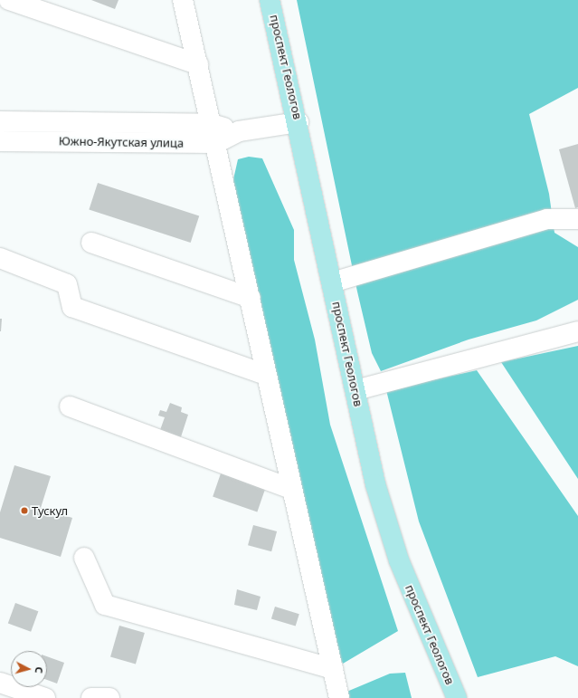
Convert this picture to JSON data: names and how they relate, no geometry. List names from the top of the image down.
{
  "streets": {
    "main road": ["проспект Геологов"],
    "street": ["Южно-Якутская улица"]
  },
  "crossings": [
    ["проспект Геологов", "Южно-Якутская улица"]
  ],
  "places": ["Тускул"],
  "north": "right"
}
